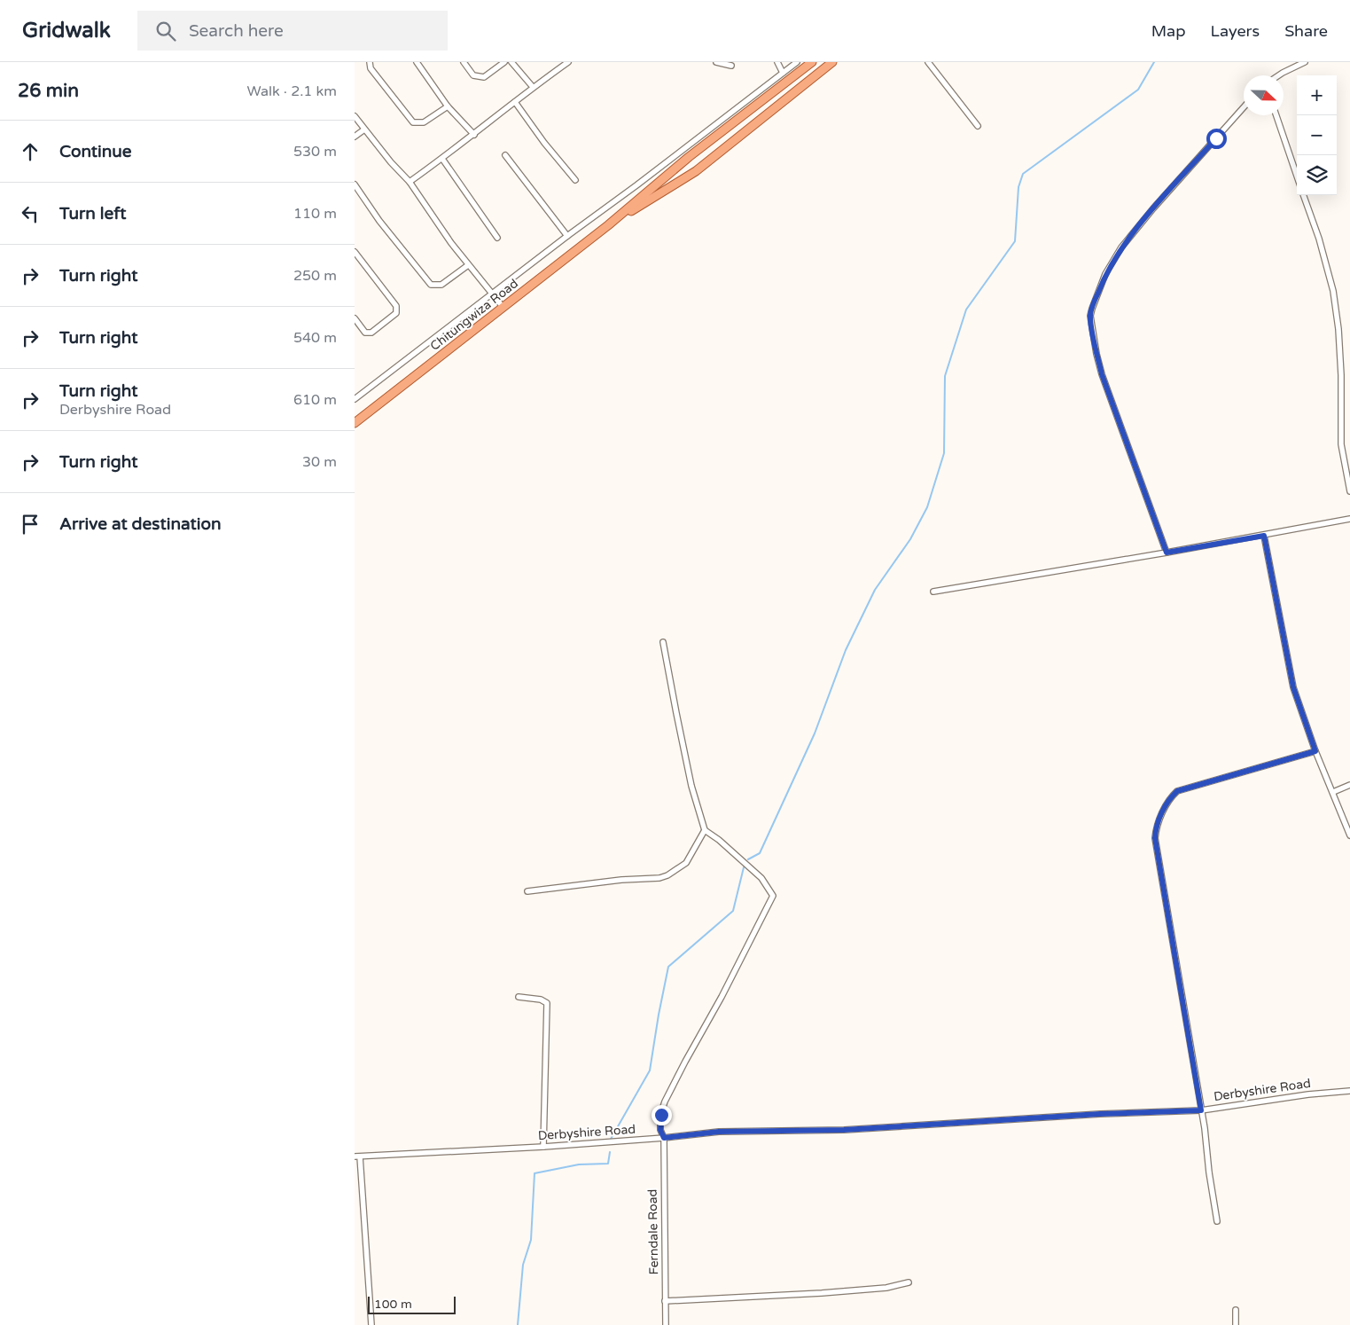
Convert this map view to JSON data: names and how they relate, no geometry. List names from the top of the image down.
{
  "streets": {
    "main road": ["Chitungwiza Road"],
    "street": ["Derbyshire Road", "Ferndale Road"]
  },
  "crossings": [
    ["Derbyshire Road", "Ferndale Road"]
  ],
  "scale_bar": "100 m",
  "north": "right",
  "page": {
    "header": "Gridwalk",
    "search": "Search here",
    "nav": ["Map", "Layers", "Share"],
    "heading": ["26 min", "Walk · 2.1 km"],
    "map_buttons": ["+", "−"],
    "list": [
      ["Continue", "530 m"],
      ["Turn left", "110 m"],
      ["Turn right", "250 m"],
      ["Turn right", "540 m"],
      ["Turn right", "Derbyshire Road", "610 m"],
      ["Turn right", "30 m"],
      "Arrive at destination"
    ],
    "scale": "100 m"
  }
}
